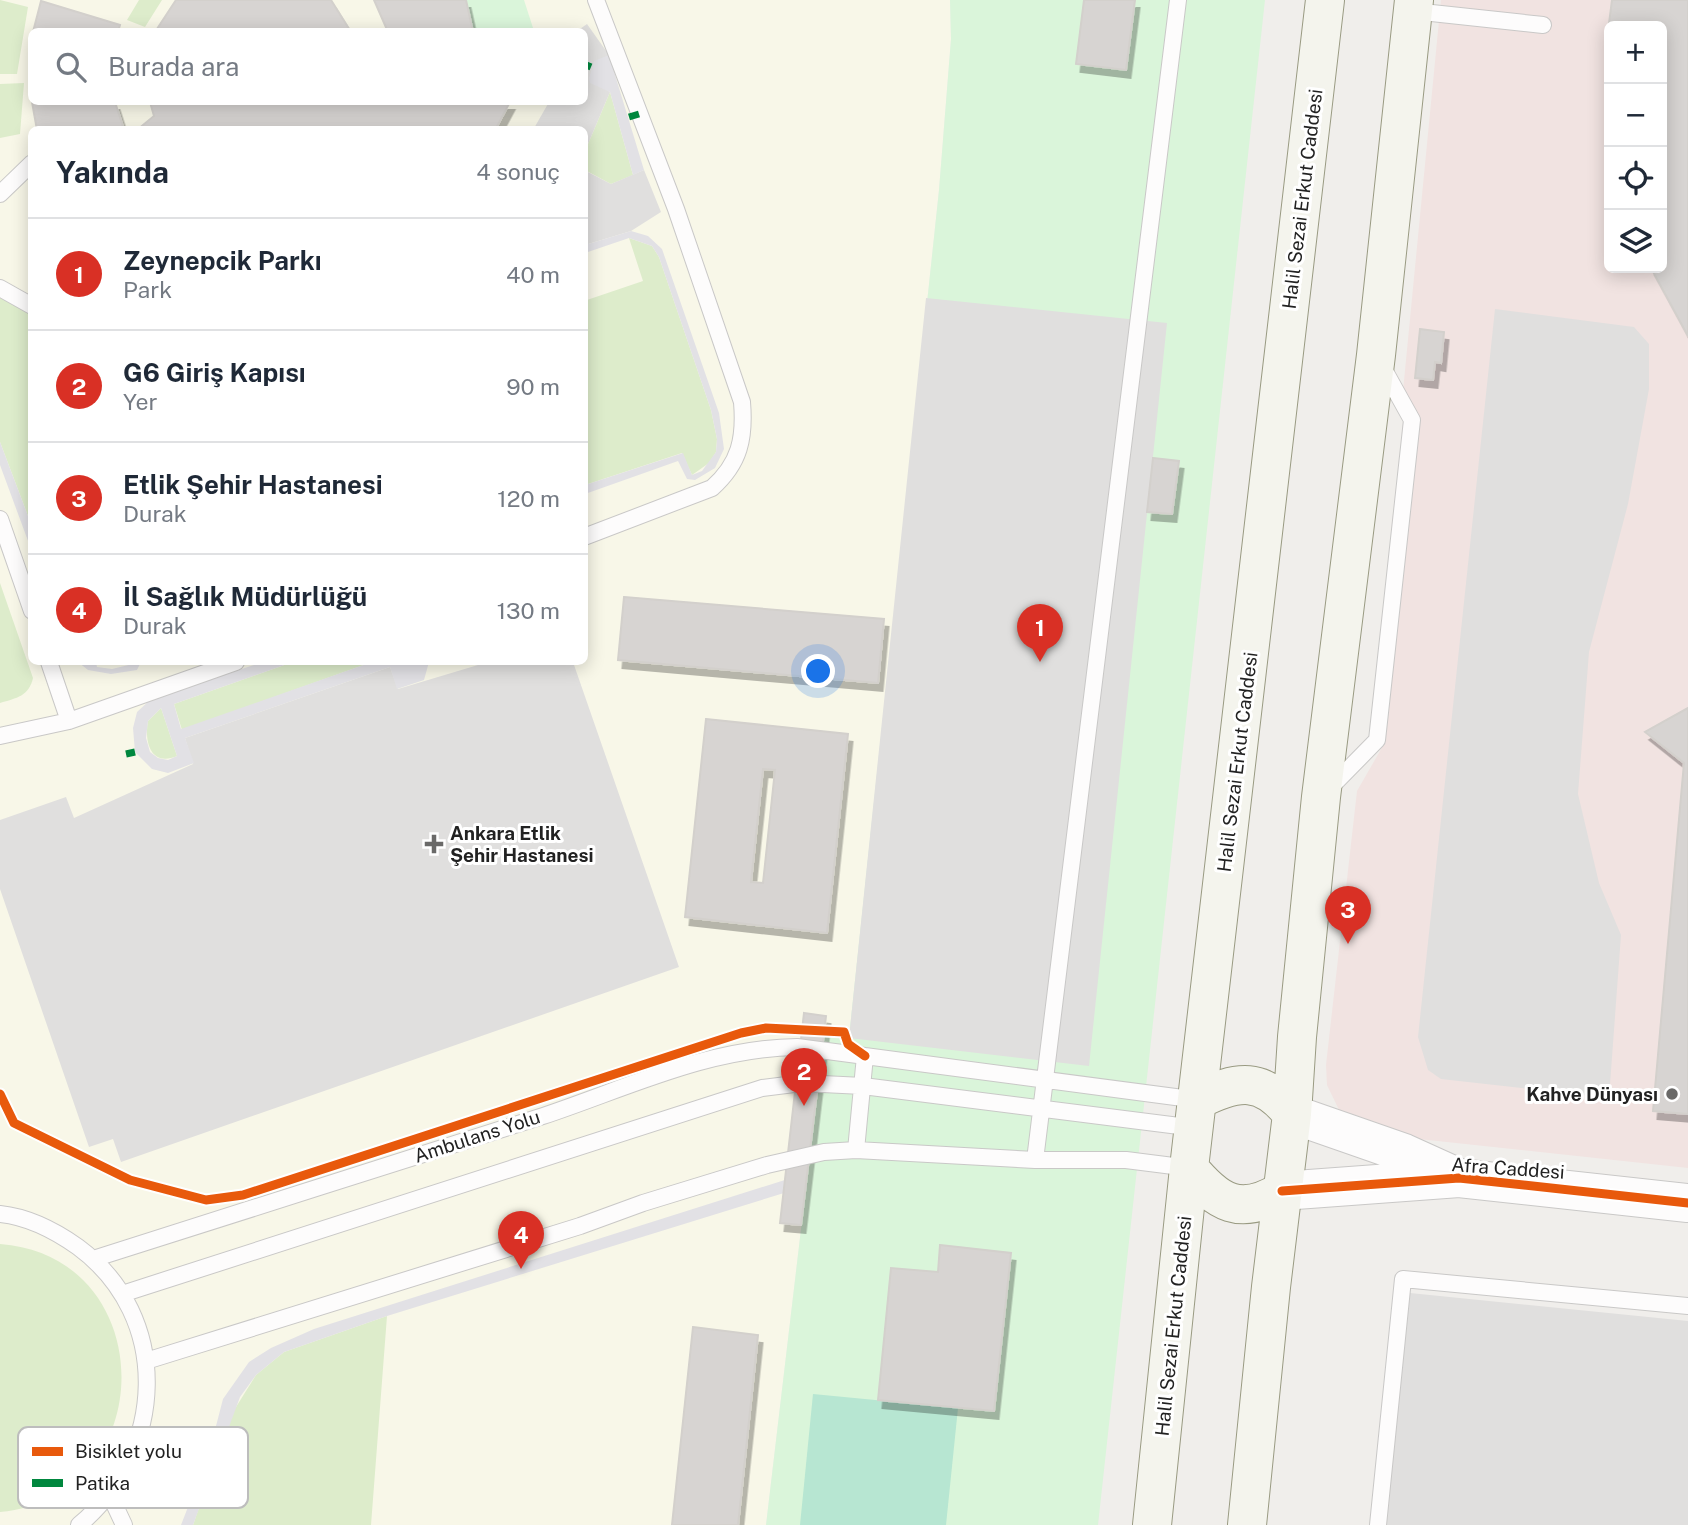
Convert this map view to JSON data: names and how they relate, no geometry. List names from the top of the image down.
{
  "streets": {
    "main road": ["Halil Sezai Erkut Caddesi"],
    "street": ["Afra Caddesi"],
    "lane": ["Ambulans Yolu"]
  },
  "crossings": [
    ["Halil Sezai Erkut Caddesi", "Ambulans Yolu"],
    ["Halil Sezai Erkut Caddesi", "Afra Caddesi"],
    ["Ambulans Yolu", "Afra Caddesi"]
  ],
  "places": {
    "health": ["Ankara Etlik Şehir Hastanesi"],
    "other": ["Kahve Dünyası"]
  },
  "legend": ["Bisiklet yolu", "Patika"],
  "page": {
    "map_buttons": ["+", "−"],
    "search": "Burada ara",
    "heading": ["Yakında", "4 sonuç"],
    "list": [
      {
        "mark": "1",
        "name": "Zeynepcik Parkı",
        "note": "Park",
        "value": "40 m"
      },
      {
        "mark": "2",
        "name": "G6 Giriş Kapısı",
        "note": "Yer",
        "value": "90 m"
      },
      {
        "mark": "3",
        "name": "Etlik Şehir Hastanesi",
        "note": "Durak",
        "value": "120 m"
      },
      {
        "mark": "4",
        "name": "İl Sağlık Müdürlüğü",
        "note": "Durak",
        "value": "130 m"
      }
    ],
    "pins": [
      "1",
      "3",
      "2",
      "4"
    ]
  }
}
